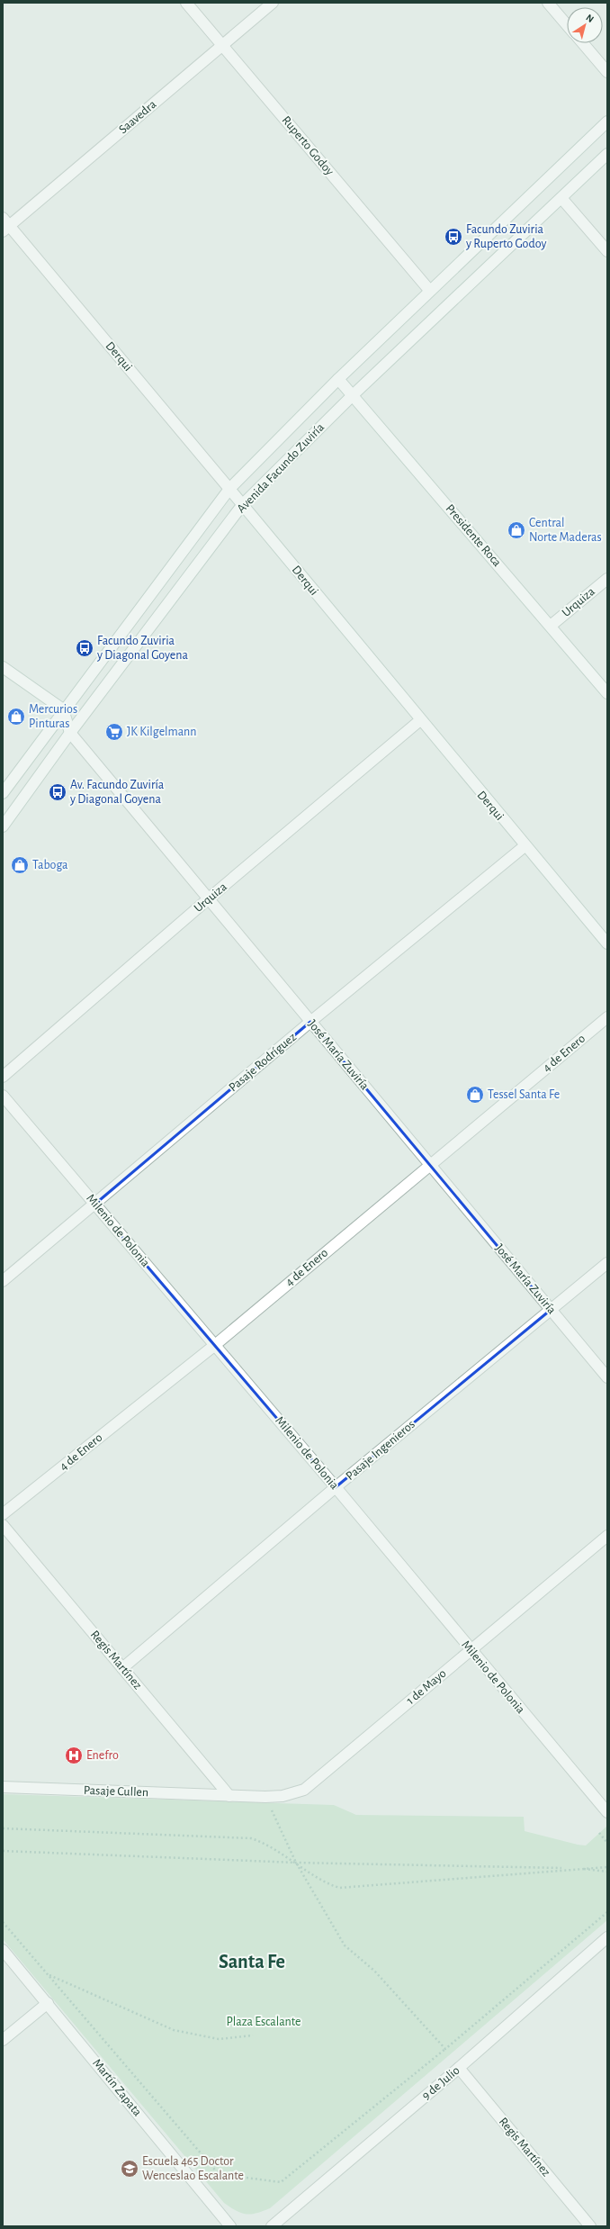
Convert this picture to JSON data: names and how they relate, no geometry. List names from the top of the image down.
{
  "streets": {
    "street": [
      "Saavedra",
      "Ruperto Godoy",
      "Derqui",
      "Avenida Facundo Zuviría",
      "Presidente Roca",
      "Urquiza",
      "4 de Enero",
      "José María Zuviría",
      "Pasaje Rodríguez",
      "Milenio de Polonia",
      "Pasaje Ingenieros",
      "Regis Martínez",
      "1 de Mayo",
      "Pasaje Cullen",
      "9 de Julio",
      "Martín Zapata"
    ]
  },
  "crossings": [
    ["Saavedra", "Ruperto Godoy"],
    ["Saavedra", "Derqui"],
    ["Ruperto Godoy", "Avenida Facundo Zuviría"],
    ["Derqui", "Avenida Facundo Zuviría"],
    ["Derqui", "Urquiza"],
    ["Derqui", "Pasaje Rodríguez"],
    ["Avenida Facundo Zuviría", "Presidente Roca"],
    ["Avenida Facundo Zuviría", "José María Zuviría"],
    ["Presidente Roca", "Urquiza"],
    ["Urquiza", "José María Zuviría"],
    ["4 de Enero", "José María Zuviría"],
    ["4 de Enero", "Milenio de Polonia"],
    ["José María Zuviría", "Pasaje Rodríguez"],
    ["José María Zuviría", "Pasaje Ingenieros"],
    ["Pasaje Rodríguez", "Milenio de Polonia"],
    ["Milenio de Polonia", "Pasaje Ingenieros"],
    ["Milenio de Polonia", "1 de Mayo"],
    ["Pasaje Ingenieros", "Regis Martínez"],
    ["Regis Martínez", "1 de Mayo"],
    ["Regis Martínez", "Pasaje Cullen"],
    ["Regis Martínez", "9 de Julio"],
    ["1 de Mayo", "Pasaje Cullen"]
  ],
  "districts": ["Santa Fe"],
  "parks": ["Plaza Escalante"],
  "places": {
    "bus stop": ["Facundo Zuviria y Ruperto Godoy", "Facundo Zuviria y Diagonal Goyena", "Av. Facundo Zuviría y Diagonal Goyena"],
    "shop": [
      "Central Norte Maderas",
      "Mercurios Pinturas",
      "Taboga",
      "Tessel Santa Fe"
    ],
    "supermarket": ["JK Kilgelmann"],
    "hospital": ["Enefro"],
    "school or university": ["Escuela 465 Doctor Wenceslao Escalante"]
  },
  "north": "top right"
}
